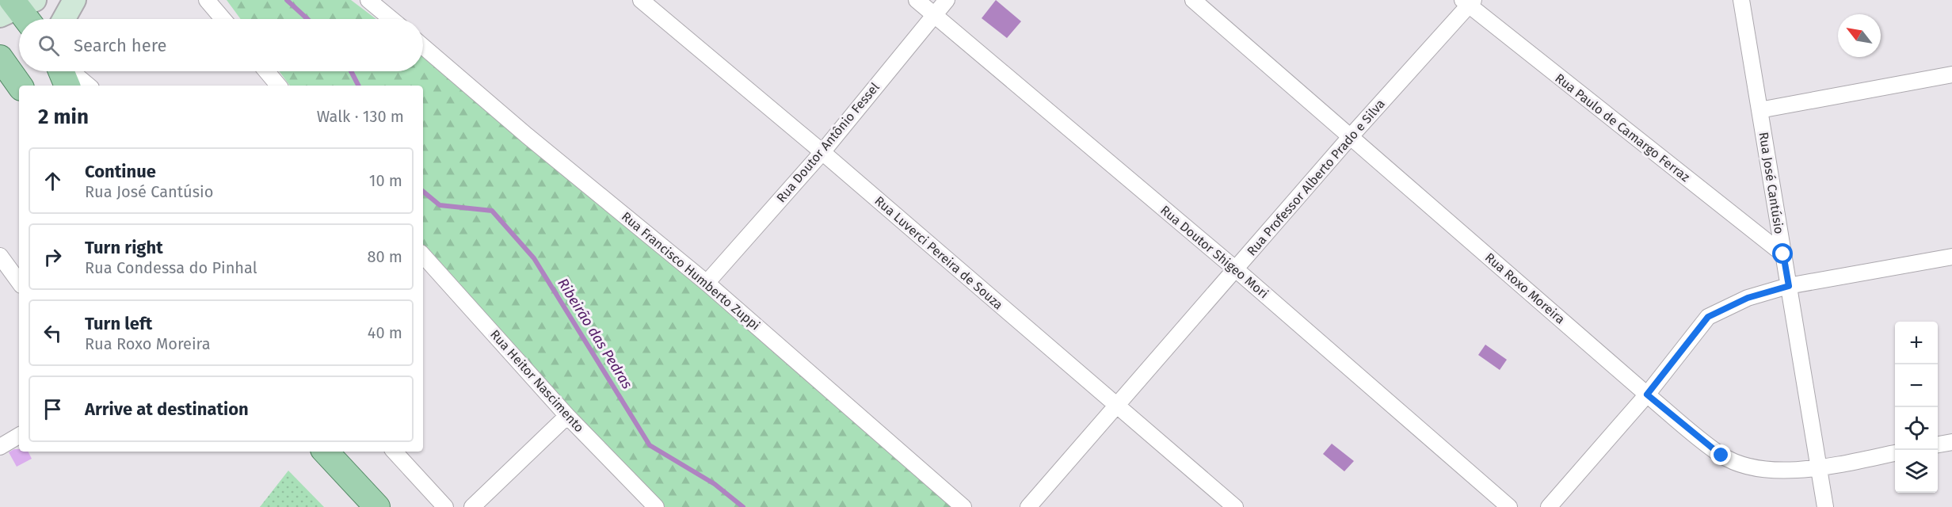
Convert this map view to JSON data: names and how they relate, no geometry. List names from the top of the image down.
{
  "streets": {
    "street": [
      "Rua Paulo de Camargo Ferraz",
      "Rua Doutor Antônio Fessel",
      "Rua Professor Alberto Prado e Silva",
      "Rua José Cantúsio",
      "Rua Doutor Shigeo Mori",
      "Rua Luverci Pereira de Souza",
      "Rua Francisco Humberto Zuppi",
      "Rua Roxo Moreira",
      "Rua Heitor Nascimento"
    ]
  },
  "crossings": [
    ["Rua Paulo de Camargo Ferraz", "Rua Professor Alberto Prado e Silva"],
    ["Rua Paulo de Camargo Ferraz", "Rua José Cantúsio"],
    ["Rua Doutor Antônio Fessel", "Rua Doutor Shigeo Mori"],
    ["Rua Doutor Antônio Fessel", "Rua Luverci Pereira de Souza"],
    ["Rua Doutor Antônio Fessel", "Rua Francisco Humberto Zuppi"],
    ["Rua Professor Alberto Prado e Silva", "Rua Doutor Shigeo Mori"],
    ["Rua Professor Alberto Prado e Silva", "Rua Luverci Pereira de Souza"],
    ["Rua Professor Alberto Prado e Silva", "Rua Roxo Moreira"],
    ["Rua José Cantúsio", "Rua Roxo Moreira"]
  ],
  "water": ["Ribeirão das Pedras"],
  "north": "top left",
  "page": {
    "search": "Search here",
    "heading": ["2 min", "Walk · 130 m"],
    "list": [
      ["Continue", "Rua José Cantúsio", "10 m"],
      ["Turn right", "Rua Condessa do Pinhal", "80 m"],
      ["Turn left", "Rua Roxo Moreira", "40 m"],
      "Arrive at destination"
    ],
    "map_buttons": ["+", "−"]
  }
}
